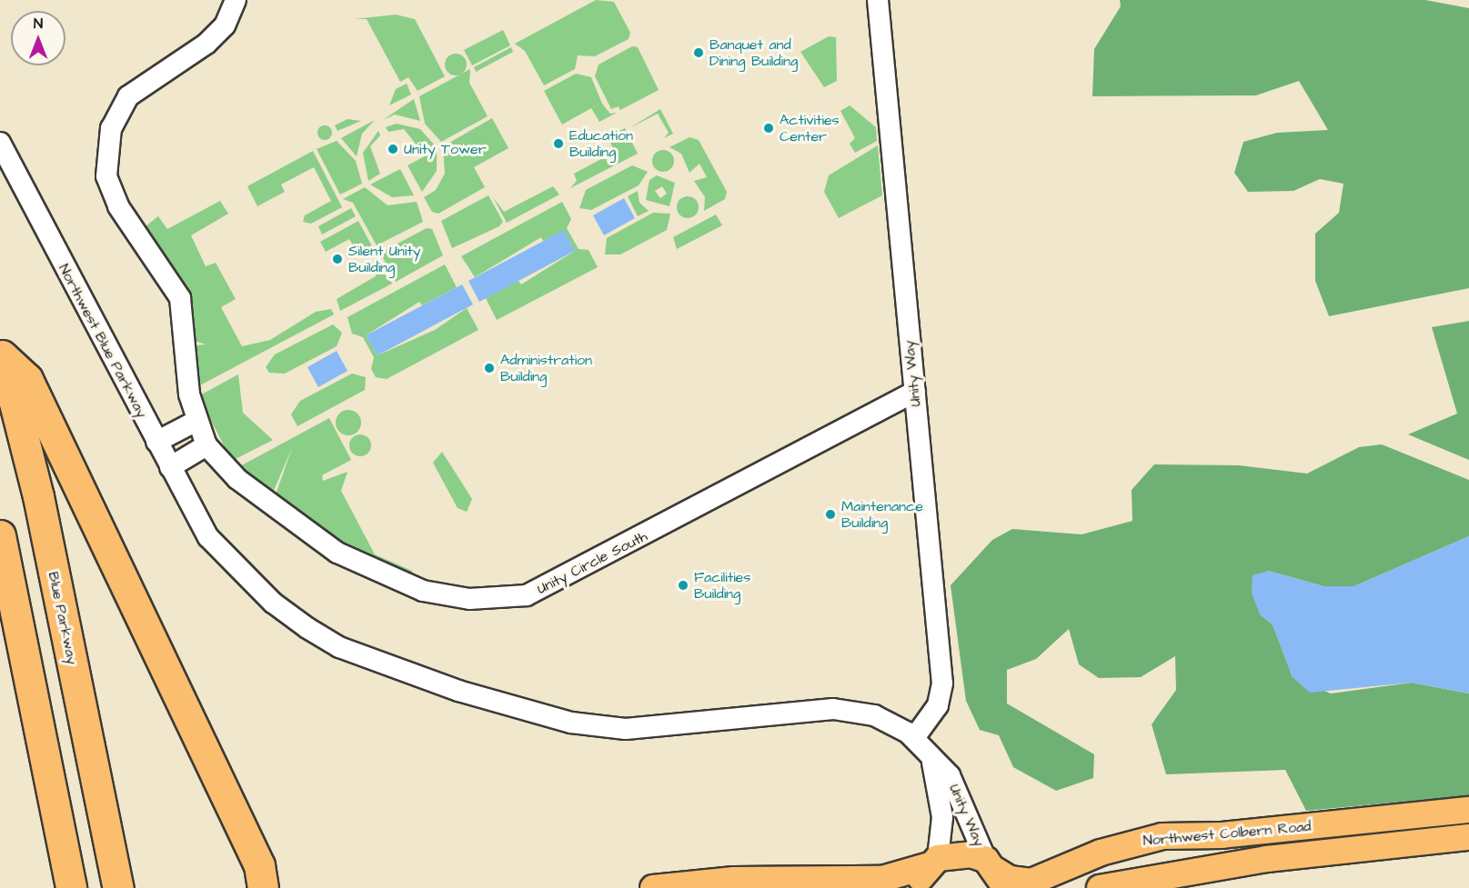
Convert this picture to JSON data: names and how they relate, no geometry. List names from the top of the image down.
{
  "streets": {
    "highway": ["Blue Parkway"],
    "main road": ["Northwest Colbern Road"],
    "street": ["Northwest Blue Parkway", "Unity Way", "Unity Circle South"]
  },
  "crossings": [
    ["Northwest Blue Parkway", "Unity Way"],
    ["Unity Way", "Unity Circle South"],
    ["Unity Way", "Northwest Colbern Road"]
  ],
  "places": [
    "Banquet and Dining Building",
    "Activities Center",
    "Education Building",
    "Unity Tower",
    "Silent Unity Building",
    "Administration Building",
    "Maintenance Building",
    "Facilities Building"
  ],
  "north": "top"
}
